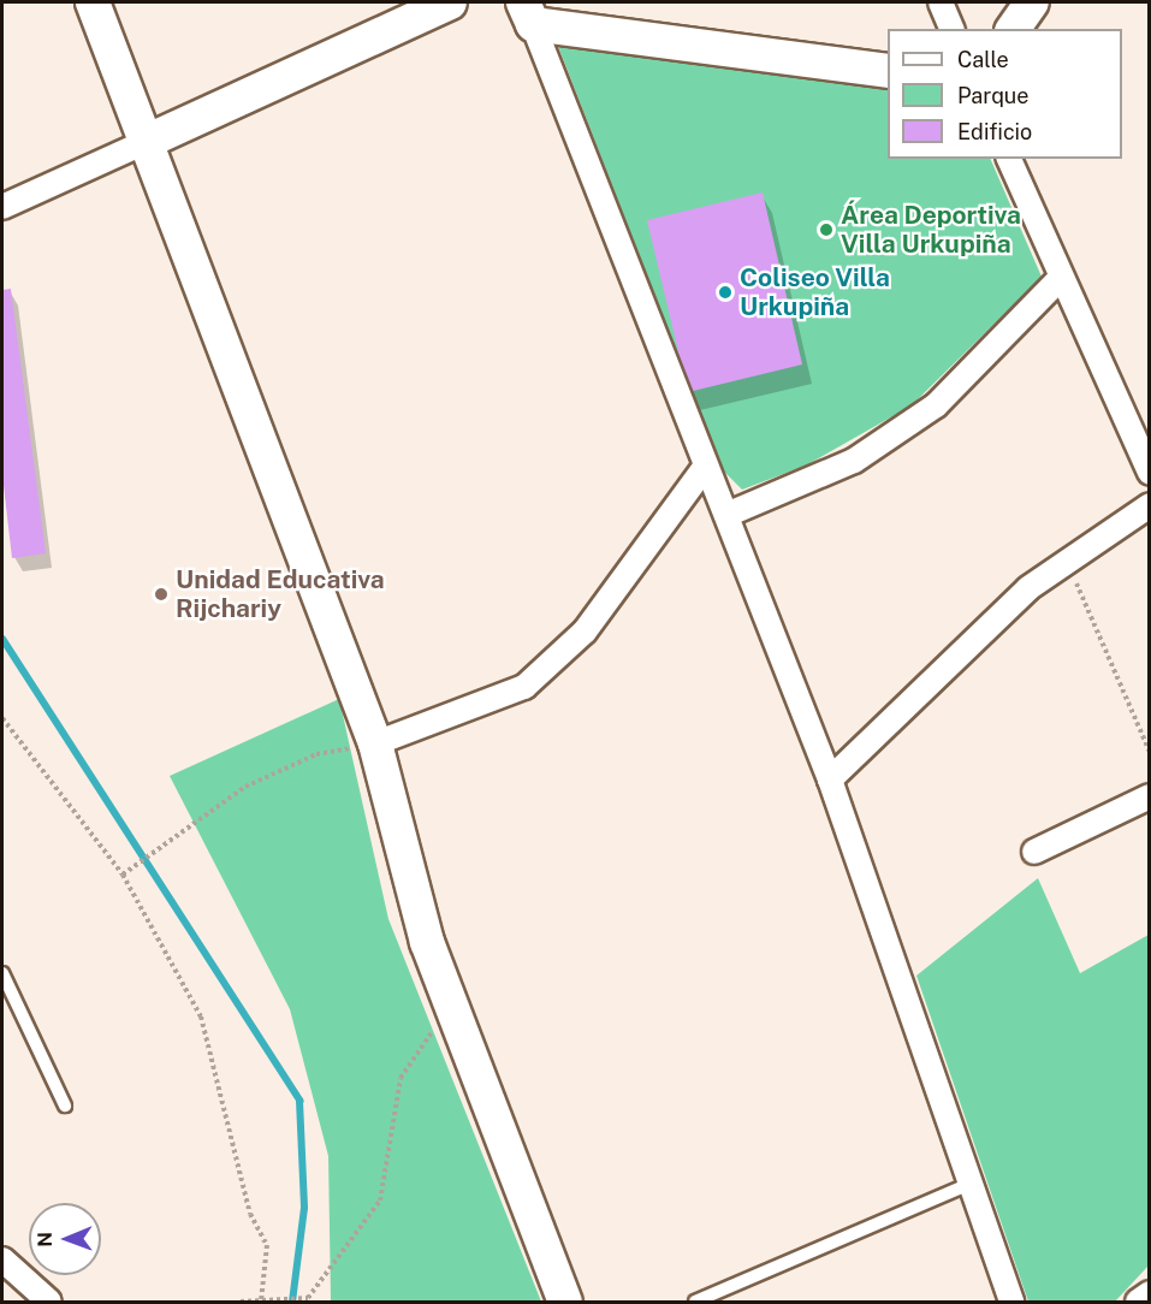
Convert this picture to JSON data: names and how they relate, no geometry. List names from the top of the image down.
{
  "places": ["Área Deportiva Villa Urkupiña", "Coliseo Villa Urkupiña", "Unidad Educativa Rijchariy"],
  "legend": ["Calle", "Parque", "Edificio"],
  "north": "left"
}
